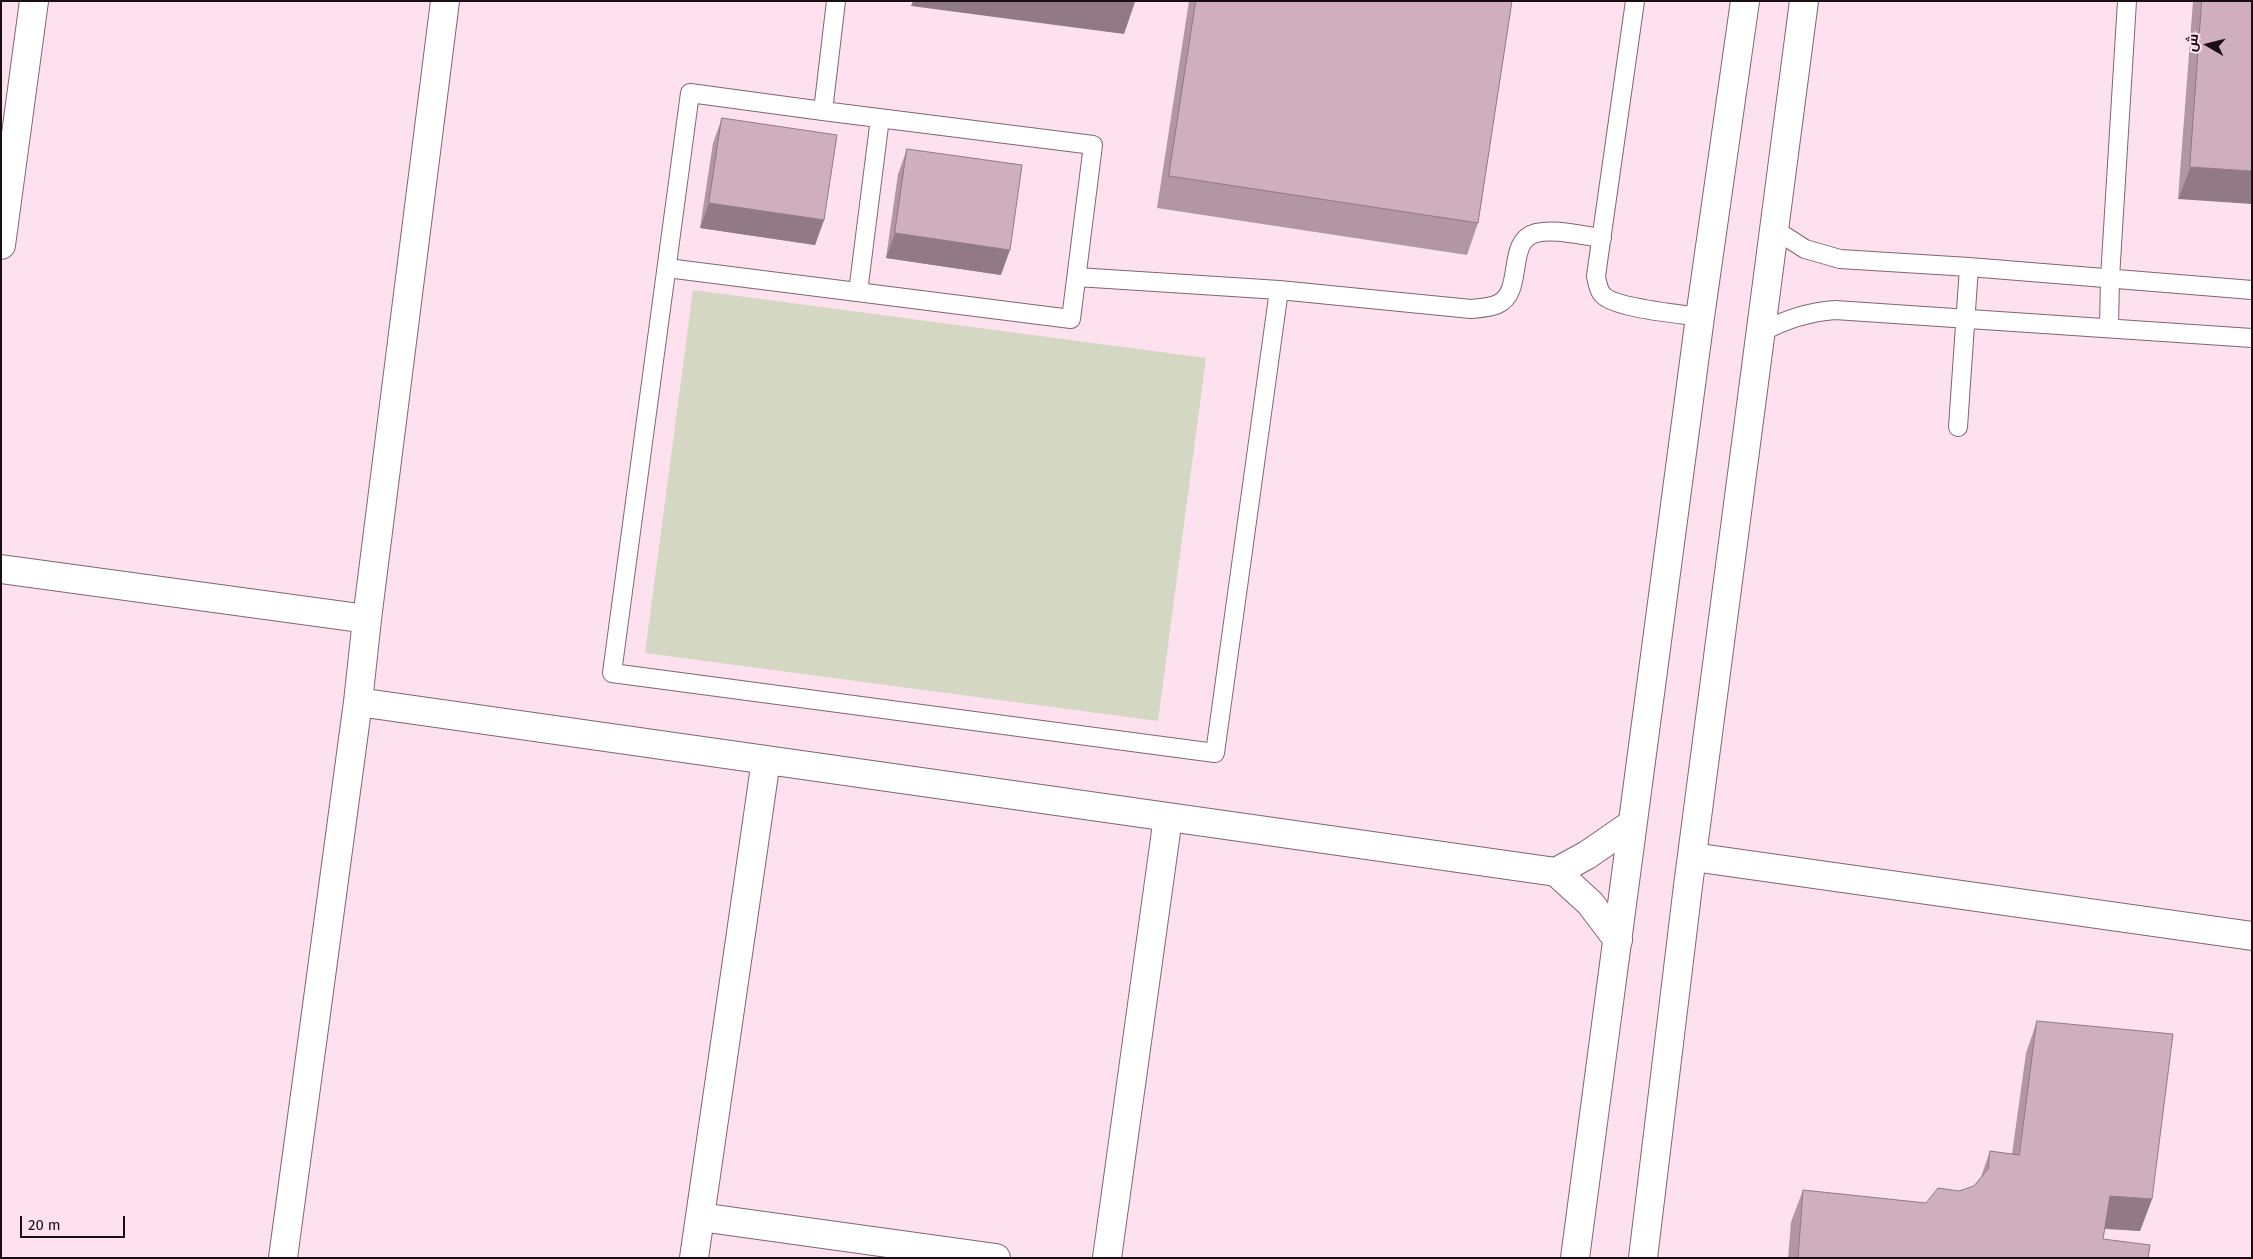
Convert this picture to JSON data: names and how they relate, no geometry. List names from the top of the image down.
{
  "scale_bar": "20 m",
  "north": "left"
}
